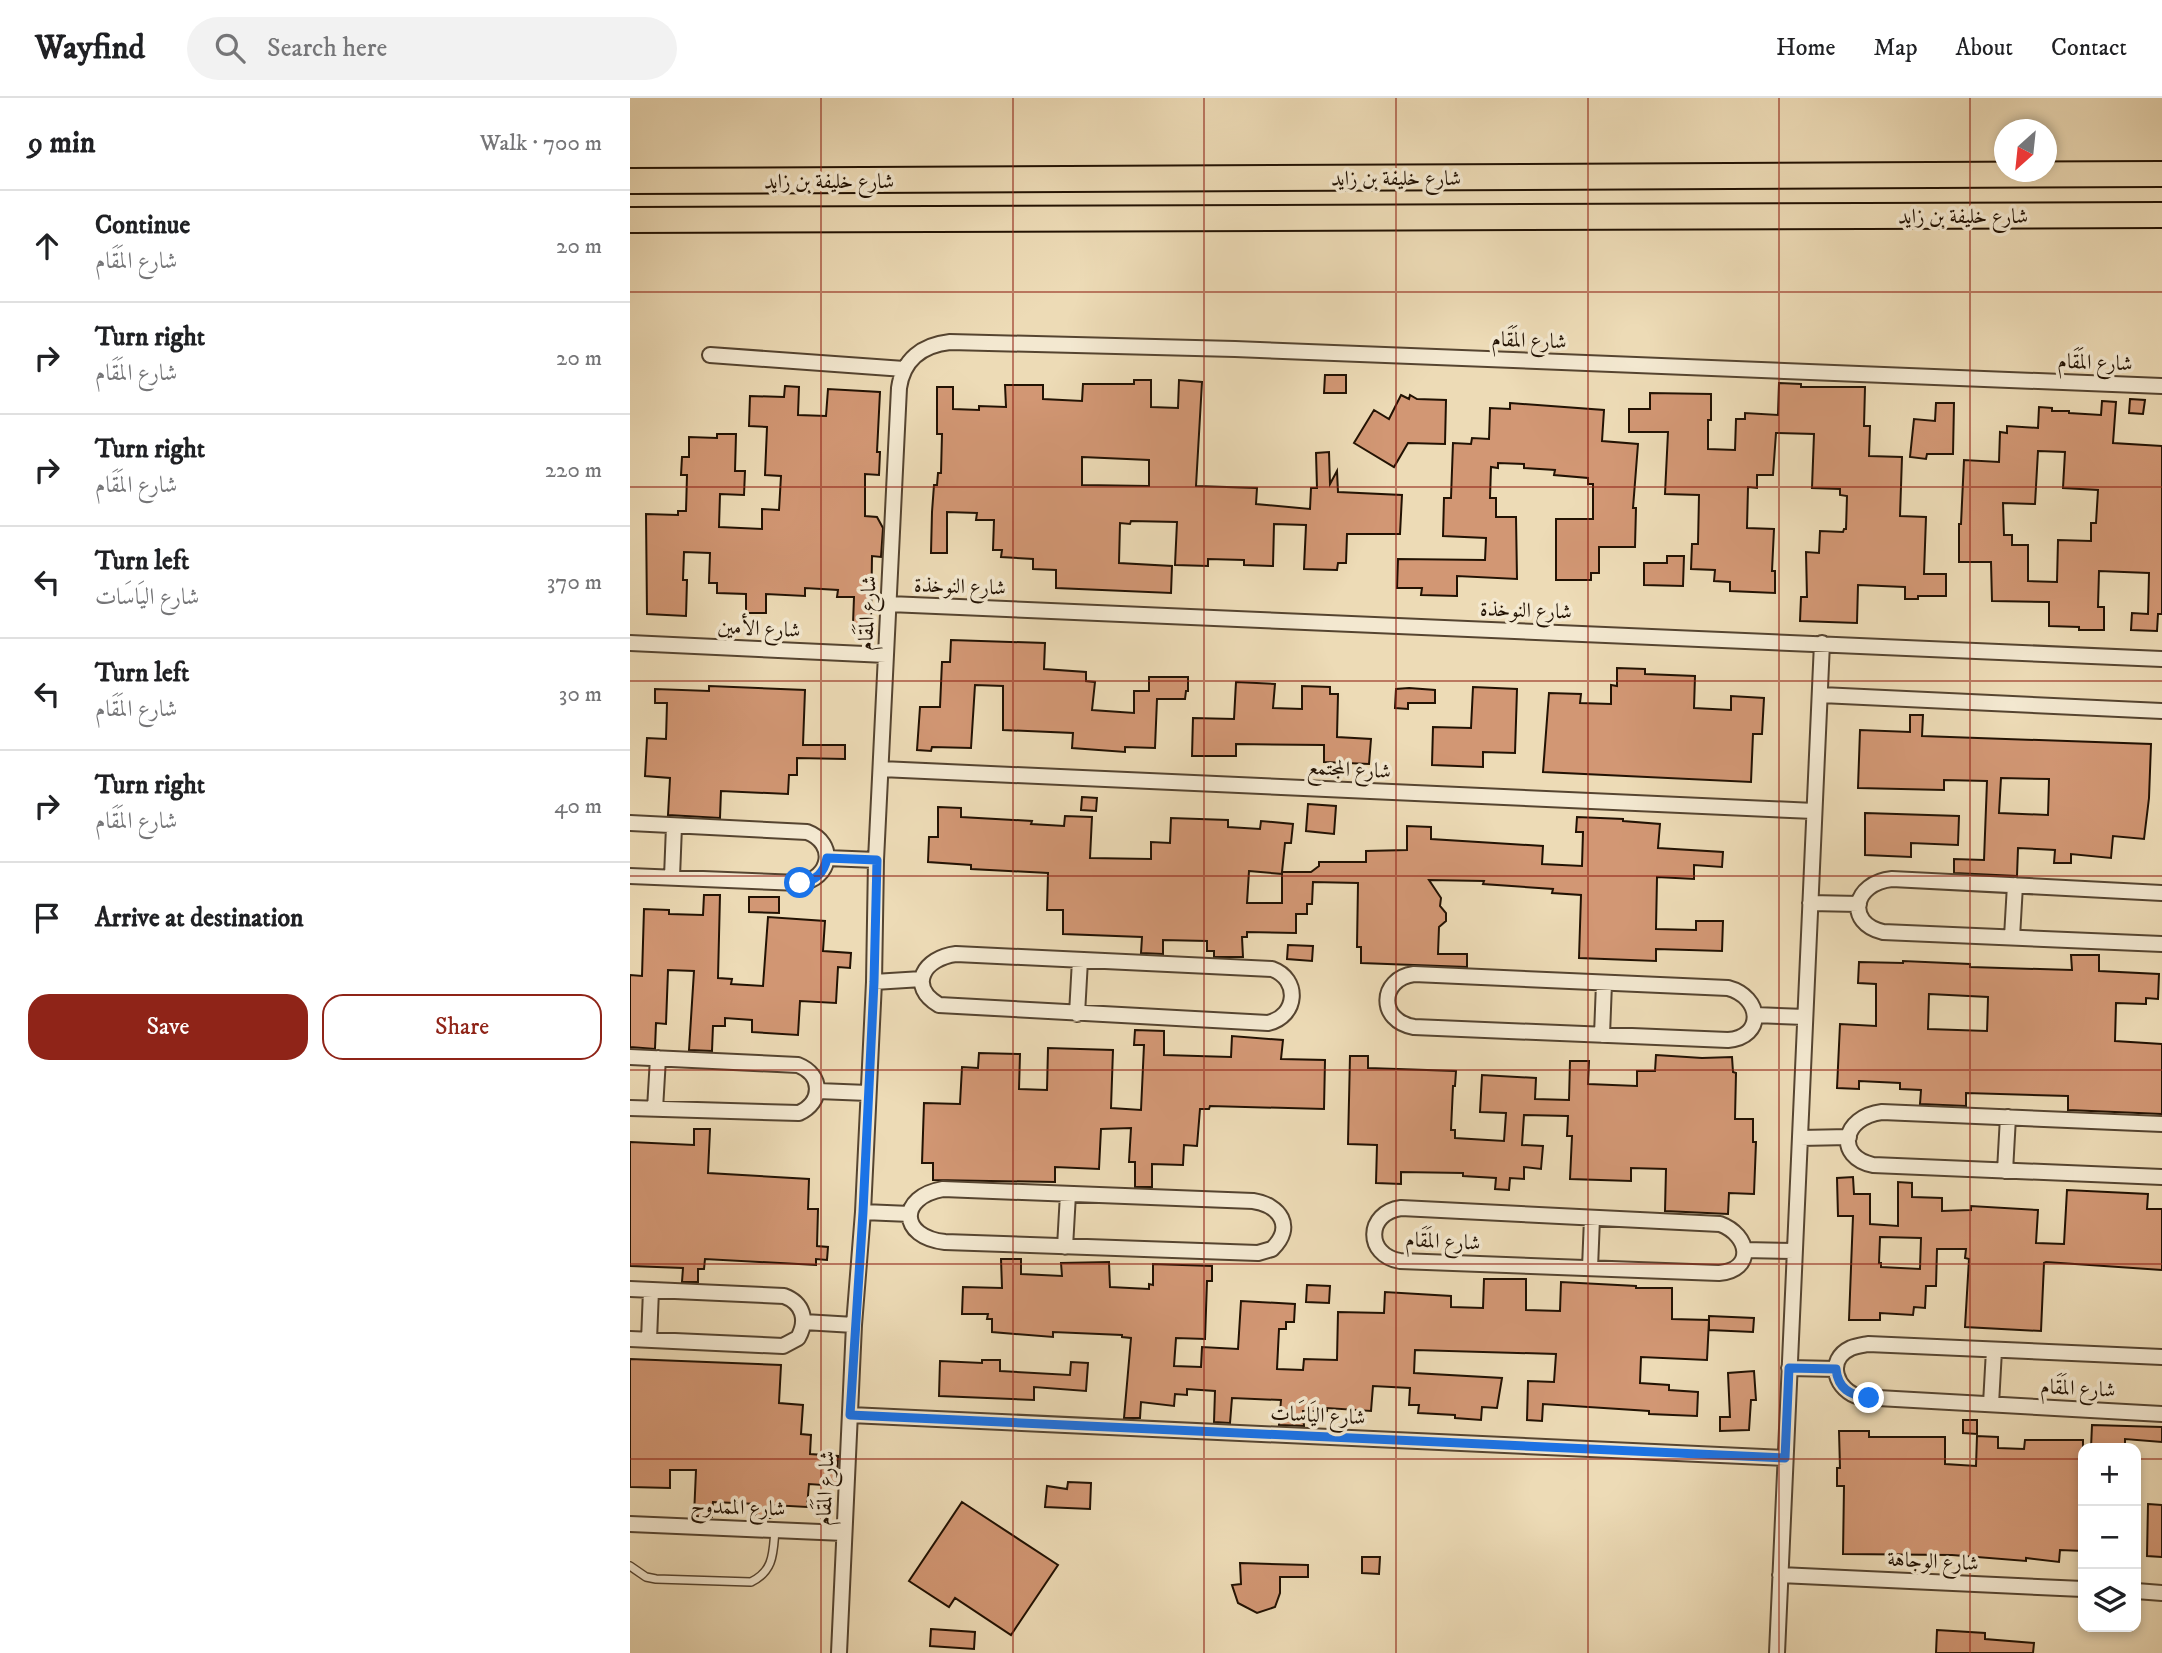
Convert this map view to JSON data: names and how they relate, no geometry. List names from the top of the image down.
{
  "streets": {
    "highway": ["شارع خليفة بن زايد"],
    "street": [
      "شارع المَقَام",
      "شارع النوخذة",
      "شارع الأمين",
      "شارع المجتمع",
      "شارع اليَاسَات",
      "شارع الممدوح",
      "شارع الوجاهة"
    ]
  },
  "crossings": [
    ["شارع المَقَام", "شارع النوخذة"],
    ["شارع المَقَام", "شارع الأمين"],
    ["شارع المَقَام", "شارع المجتمع"],
    ["شارع المَقَام", "شارع اليَاسَات"],
    ["شارع المَقَام", "شارع الممدوح"]
  ],
  "north": "bottom left",
  "page": {
    "header": "Wayfind",
    "search": "Search here",
    "nav": [
      "Home",
      "Map",
      "About",
      "Contact"
    ],
    "heading": ["9 min", "Walk · 700 m"],
    "list": [
      ["Continue", "شارع المَقَام", "20 m"],
      ["Turn right", "شارع المَقَام", "20 m"],
      ["Turn right", "شارع المَقَام", "220 m"],
      ["Turn left", "شارع اليَاسَات", "370 m"],
      ["Turn left", "شارع المَقَام", "30 m"],
      ["Turn right", "شارع المَقَام", "40 m"],
      "Arrive at destination"
    ],
    "buttons": ["Save", "Share"],
    "map_buttons": ["+", "−"]
  }
}
